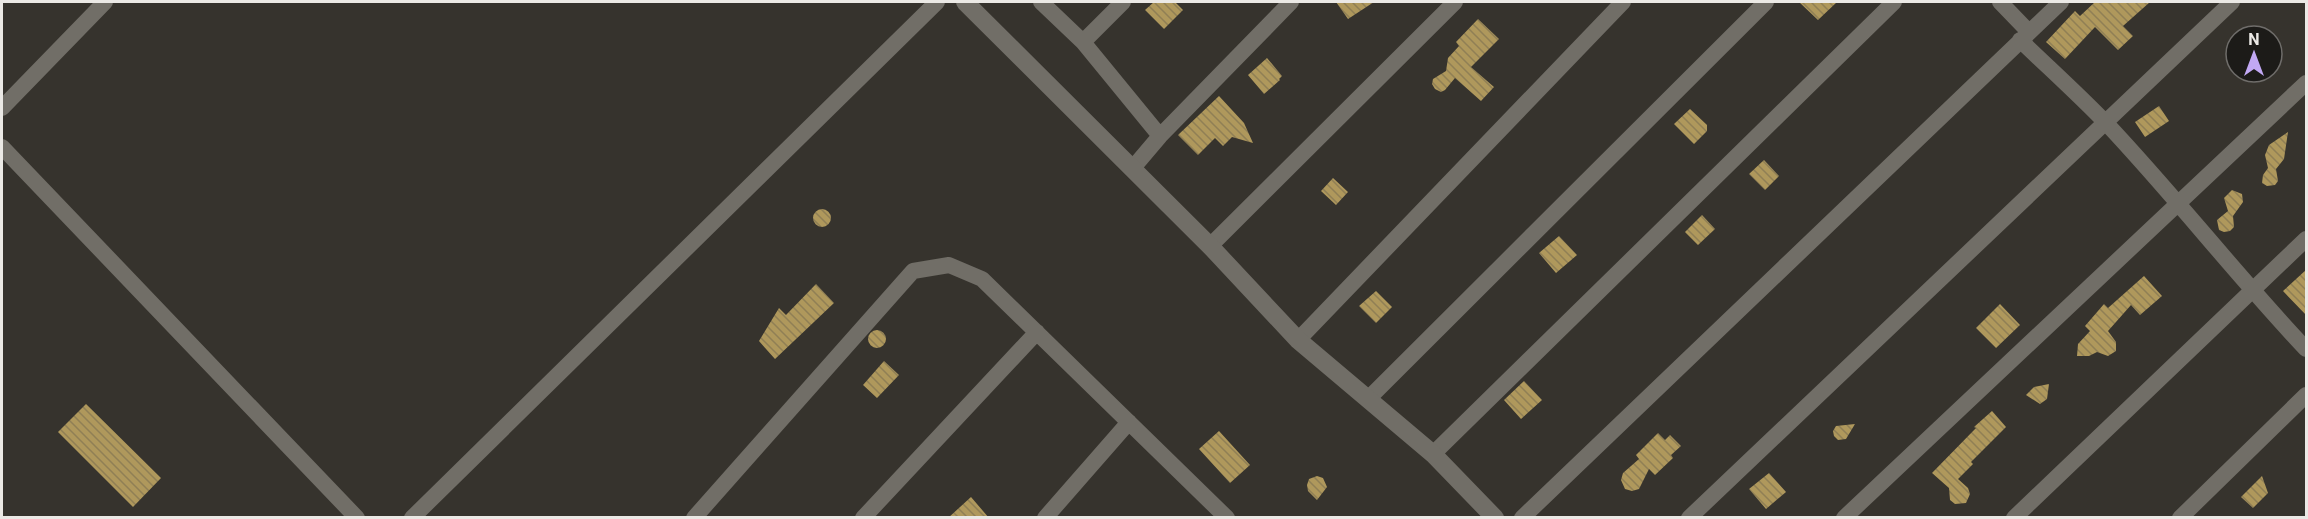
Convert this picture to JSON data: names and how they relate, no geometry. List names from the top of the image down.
{
  "north": "top"
}
